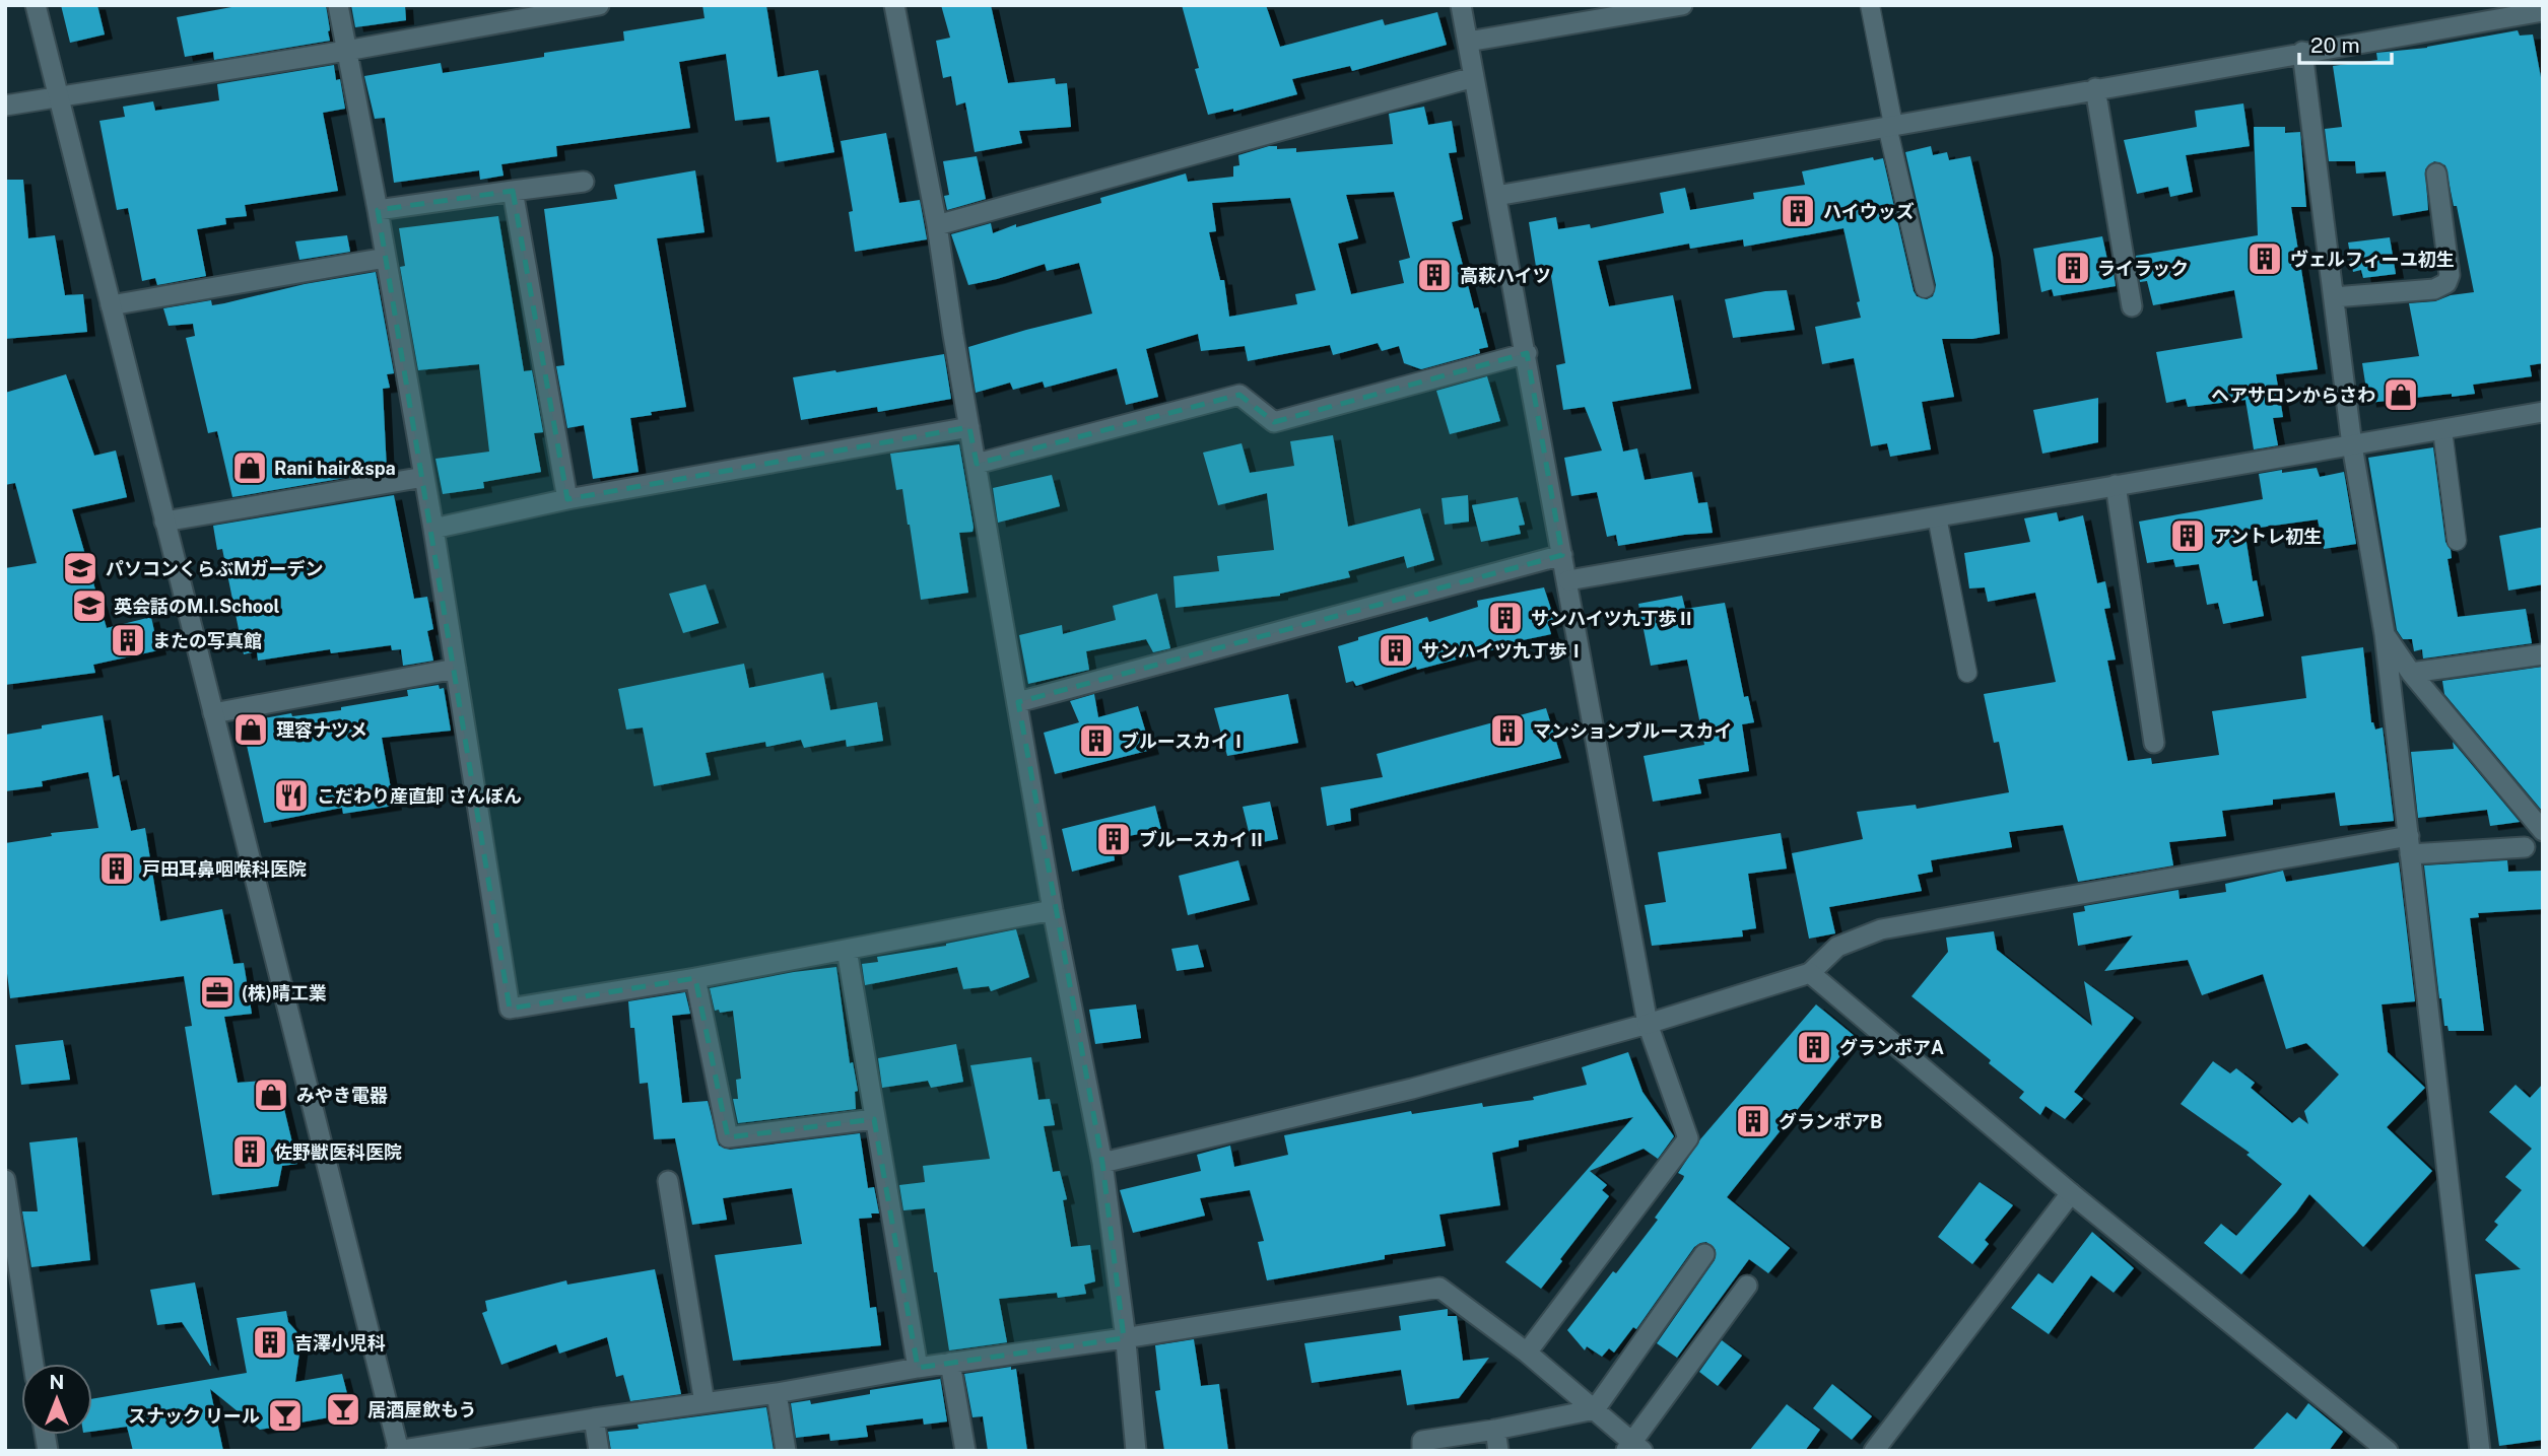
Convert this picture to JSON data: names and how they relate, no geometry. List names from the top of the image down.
{
  "places": {
    "building": [
      "ハイウッズ",
      "ヴェルフィーユ初生",
      "ライラック",
      "高萩ハイツ",
      "アントレ初生",
      "サンハイツ九丁歩Ⅱ",
      "またの写真館",
      "サンハイツ九丁歩Ⅰ",
      "マンションブルースカイ",
      "ブルースカイⅠ",
      "ブルースカイⅡ",
      "戸田耳鼻咽喉科医院",
      "グランボアA",
      "グランボアB",
      "佐野獣医科医院",
      "吉澤小児科"
    ],
    "shop": [
      "ヘアサロンからさわ",
      "Rani hair&spa",
      "理容ナツメ",
      "みやき電器"
    ],
    "school or university": ["パソコンくらぶMガーデン", "英会話のM.I.School"],
    "restaurant": ["こだわり産直卸 さんぼん"],
    "office": ["(株)晴工業"],
    "bar": ["居酒屋飲もう", "スナック リール"]
  },
  "scale_bar": "20 m",
  "north": "top"
}
